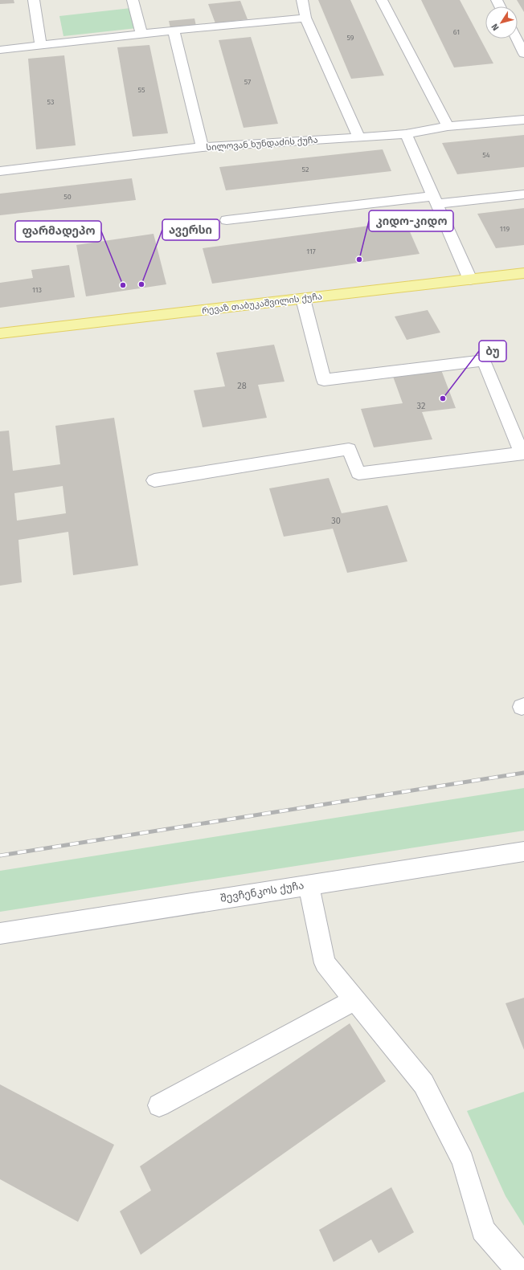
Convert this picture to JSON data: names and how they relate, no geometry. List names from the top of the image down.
{
  "streets": {
    "main road": ["რევაზ თაბუკაშვილის ქუჩა"],
    "street": ["სილოვან ხუნდაძის ქუჩა", "შევჩენკოს ქუჩა"]
  },
  "places": [
    "კიდო-კიდო",
    "ავერსი",
    "ფარმადეპო",
    "ბუ"
  ],
  "house_numbers": [
    "61",
    "59",
    "57",
    "55",
    "53",
    "54",
    "52",
    "50",
    "119",
    "117",
    "113",
    "28",
    "32",
    "30"
  ],
  "north": "bottom left"
}
